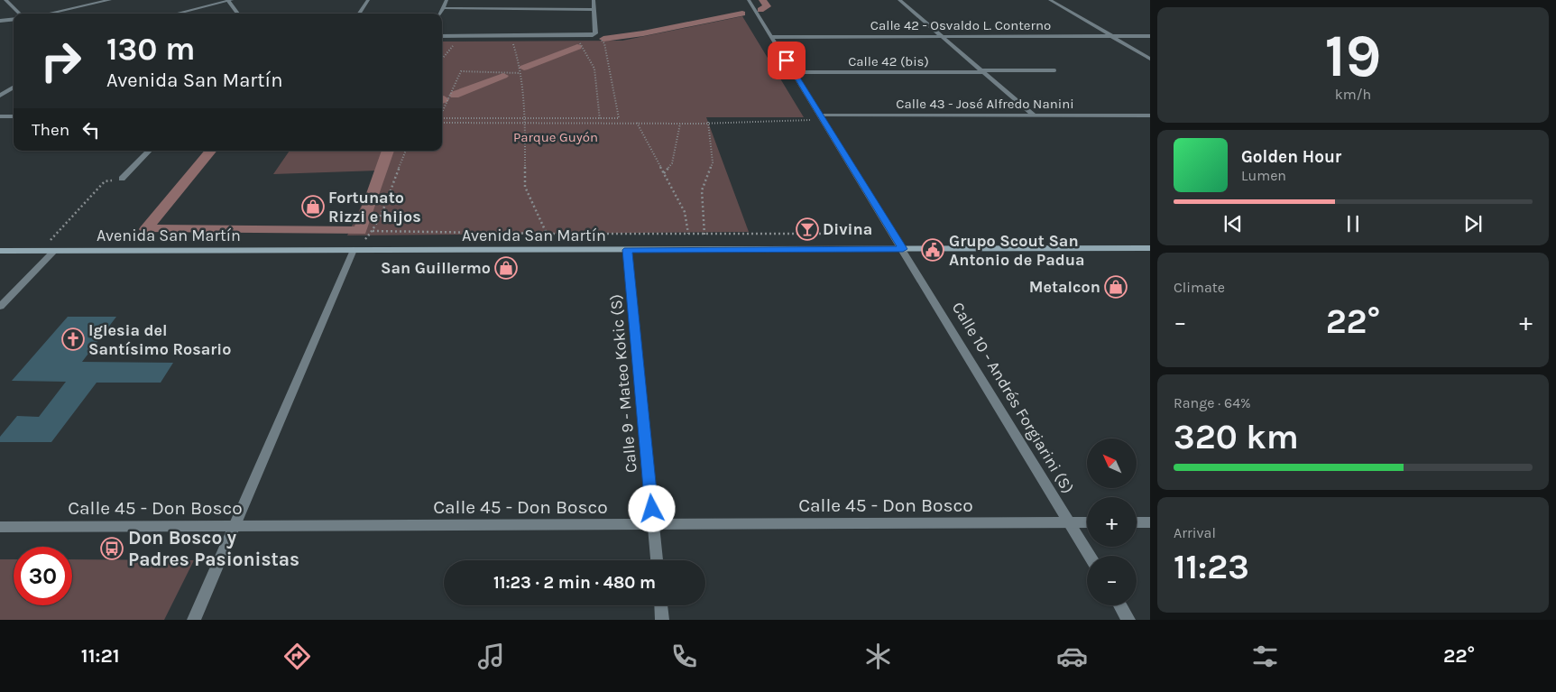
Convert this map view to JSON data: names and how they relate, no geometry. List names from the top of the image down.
{
  "streets": {
    "main road": ["Avenida San Martín"],
    "street": [
      "Calle 42 - Osvaldo L. Conterno",
      "Calle 42 (bis)",
      "Calle 43 - José Alfredo Nanini",
      "Calle 9 - Mateo Kokic (S)",
      "Calle 10 - Andrés Forgiarini (S)",
      "Calle 45 - Don Bosco"
    ]
  },
  "crossings": [
    ["Calle 42 - Osvaldo L. Conterno", "Calle 10 - Andrés Forgiarini (S)"],
    ["Calle 42 (bis)", "Calle 10 - Andrés Forgiarini (S)"],
    ["Calle 43 - José Alfredo Nanini", "Calle 10 - Andrés Forgiarini (S)"],
    ["Avenida San Martín", "Calle 9 - Mateo Kokic (S)"],
    ["Avenida San Martín", "Calle 10 - Andrés Forgiarini (S)"],
    ["Calle 9 - Mateo Kokic (S)", "Calle 45 - Don Bosco"],
    ["Calle 10 - Andrés Forgiarini (S)", "Calle 45 - Don Bosco"]
  ],
  "parks": ["Parque Guyón"],
  "places": {
    "shop": ["Fortunato Rizzi e hijos", "San Guillermo", "Metalcon"],
    "bar": ["Divina"],
    "public building": ["Grupo Scout San Antonio de Padua"],
    "church": ["Iglesia del Santísimo Rosario"],
    "bus stop": ["Don Bosco y Padres Pasionistas"]
  },
  "north": "top left",
  "page": {
    "tile": [
      ["19", "km/h"],
      "Climate",
      ["Range · 64%", "320 km"],
      ["Arrival", "11:23"]
    ],
    "turn": ["130 m", "Avenida San Martín"],
    "then": "Then",
    "song": ["Golden Hour", "Lumen"],
    "heat": ["−", "22°", "+"],
    "map_buttons": ["+", "−"],
    "limit": "30",
    "trip": "11:23 · 2 min · 480 m",
    "tabs": ["11:21", "22°"]
  }
}
